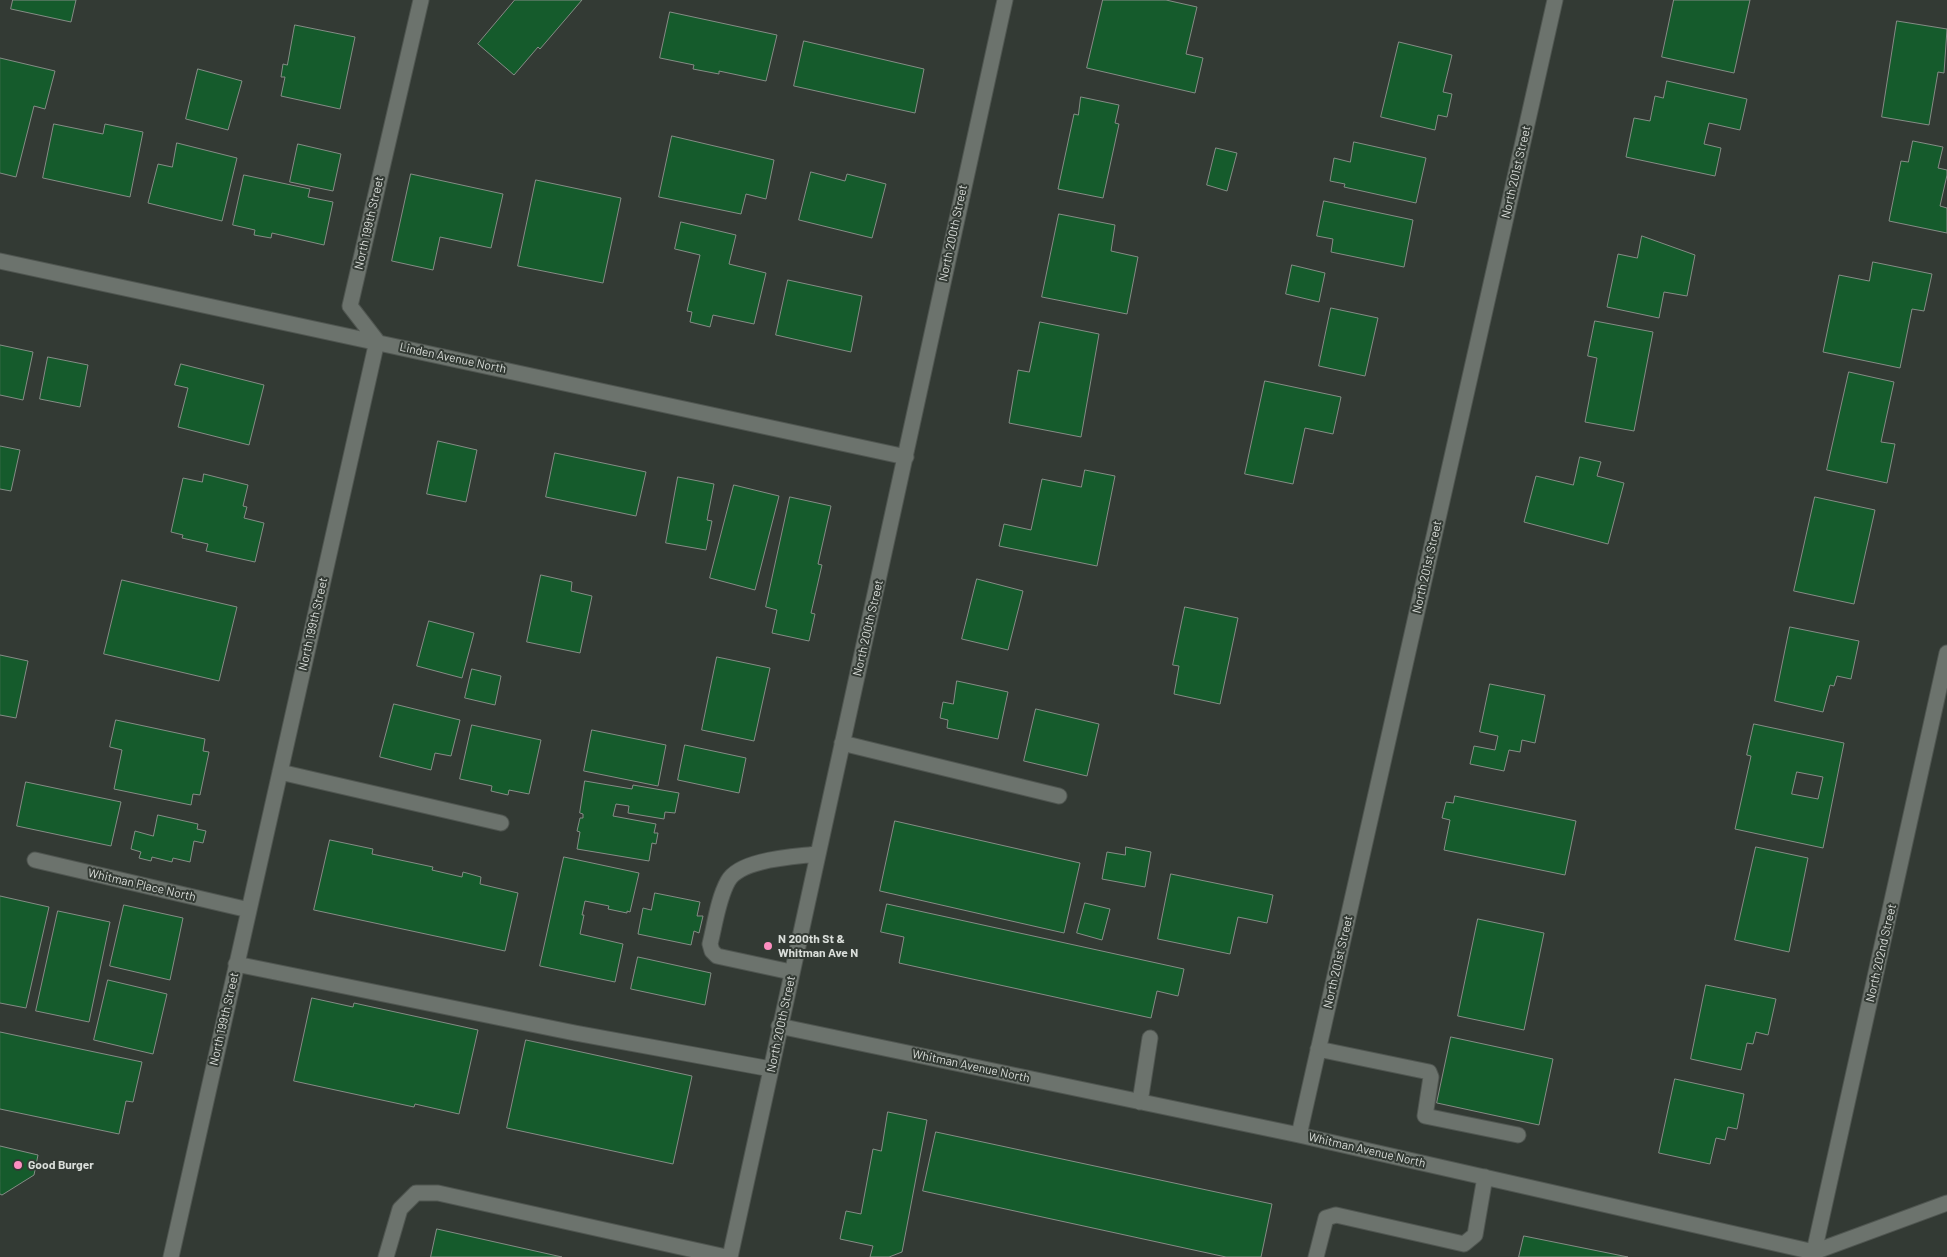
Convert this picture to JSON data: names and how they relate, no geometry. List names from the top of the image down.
{
  "streets": {
    "street": [
      "North 201st Street",
      "North 199th Street",
      "North 200th Street",
      "Linden Avenue North",
      "Whitman Place North",
      "North 202nd Street",
      "Whitman Avenue North"
    ]
  },
  "crossings": [
    ["North 201st Street", "Whitman Avenue North"],
    ["North 199th Street", "Linden Avenue North"],
    ["North 199th Street", "Whitman Place North"],
    ["North 200th Street", "Linden Avenue North"],
    ["North 200th Street", "Whitman Avenue North"],
    ["North 202nd Street", "Whitman Avenue North"]
  ],
  "places": ["N 200th St & Whitman Ave N", "Good Burger"]
}
